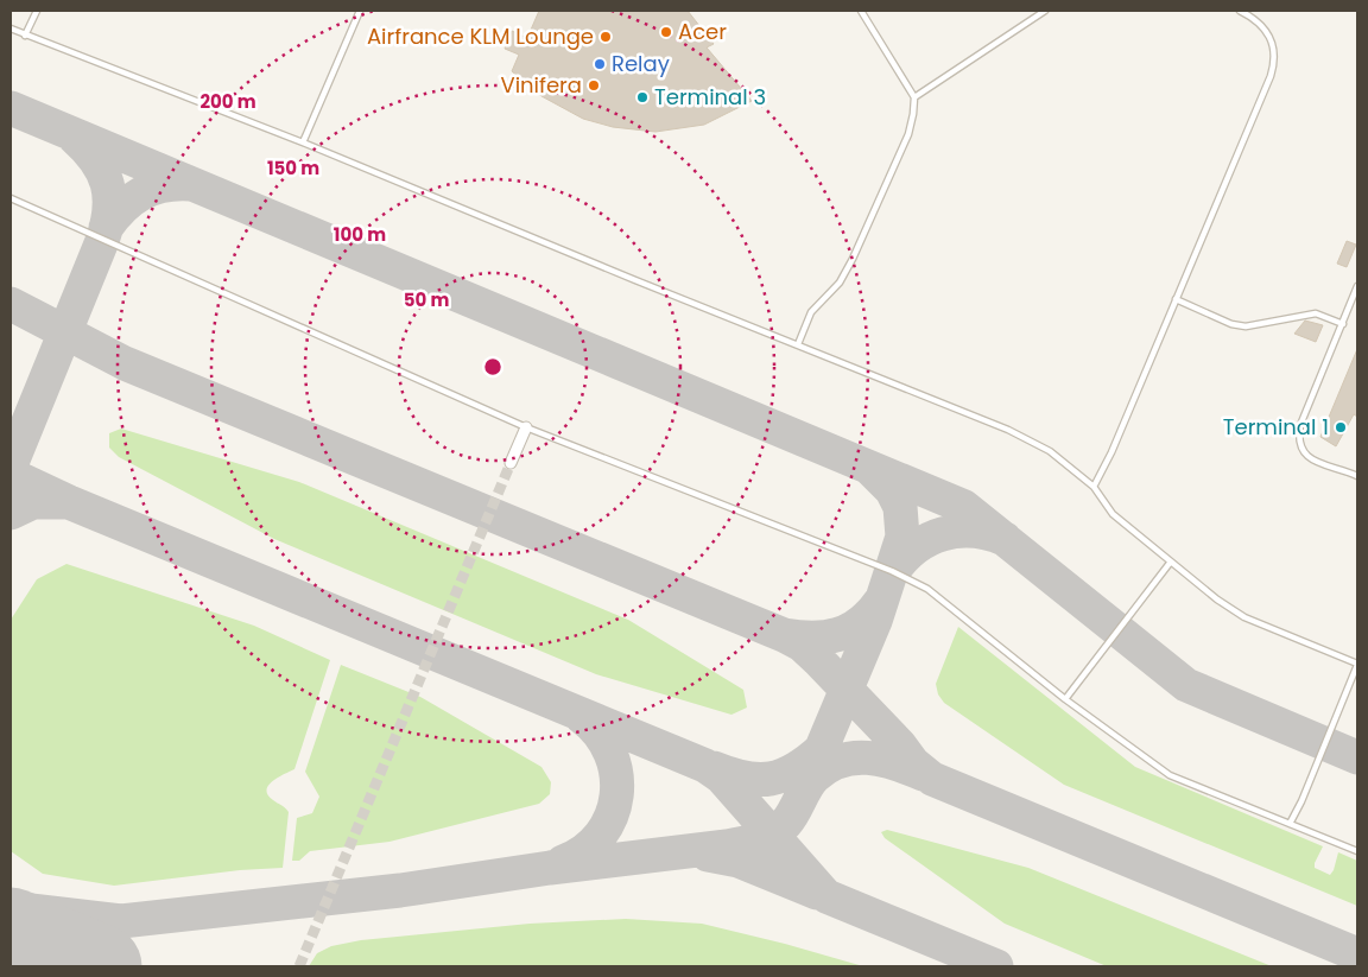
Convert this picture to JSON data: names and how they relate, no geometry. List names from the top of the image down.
{
  "places": [
    "Acer",
    "Airfrance KLM Lounge",
    "Relay",
    "Vinifera",
    "Terminal 3",
    "Terminal 1"
  ],
  "rings": [
    "200 m",
    "150 m",
    "100 m",
    "50 m"
  ]
}
